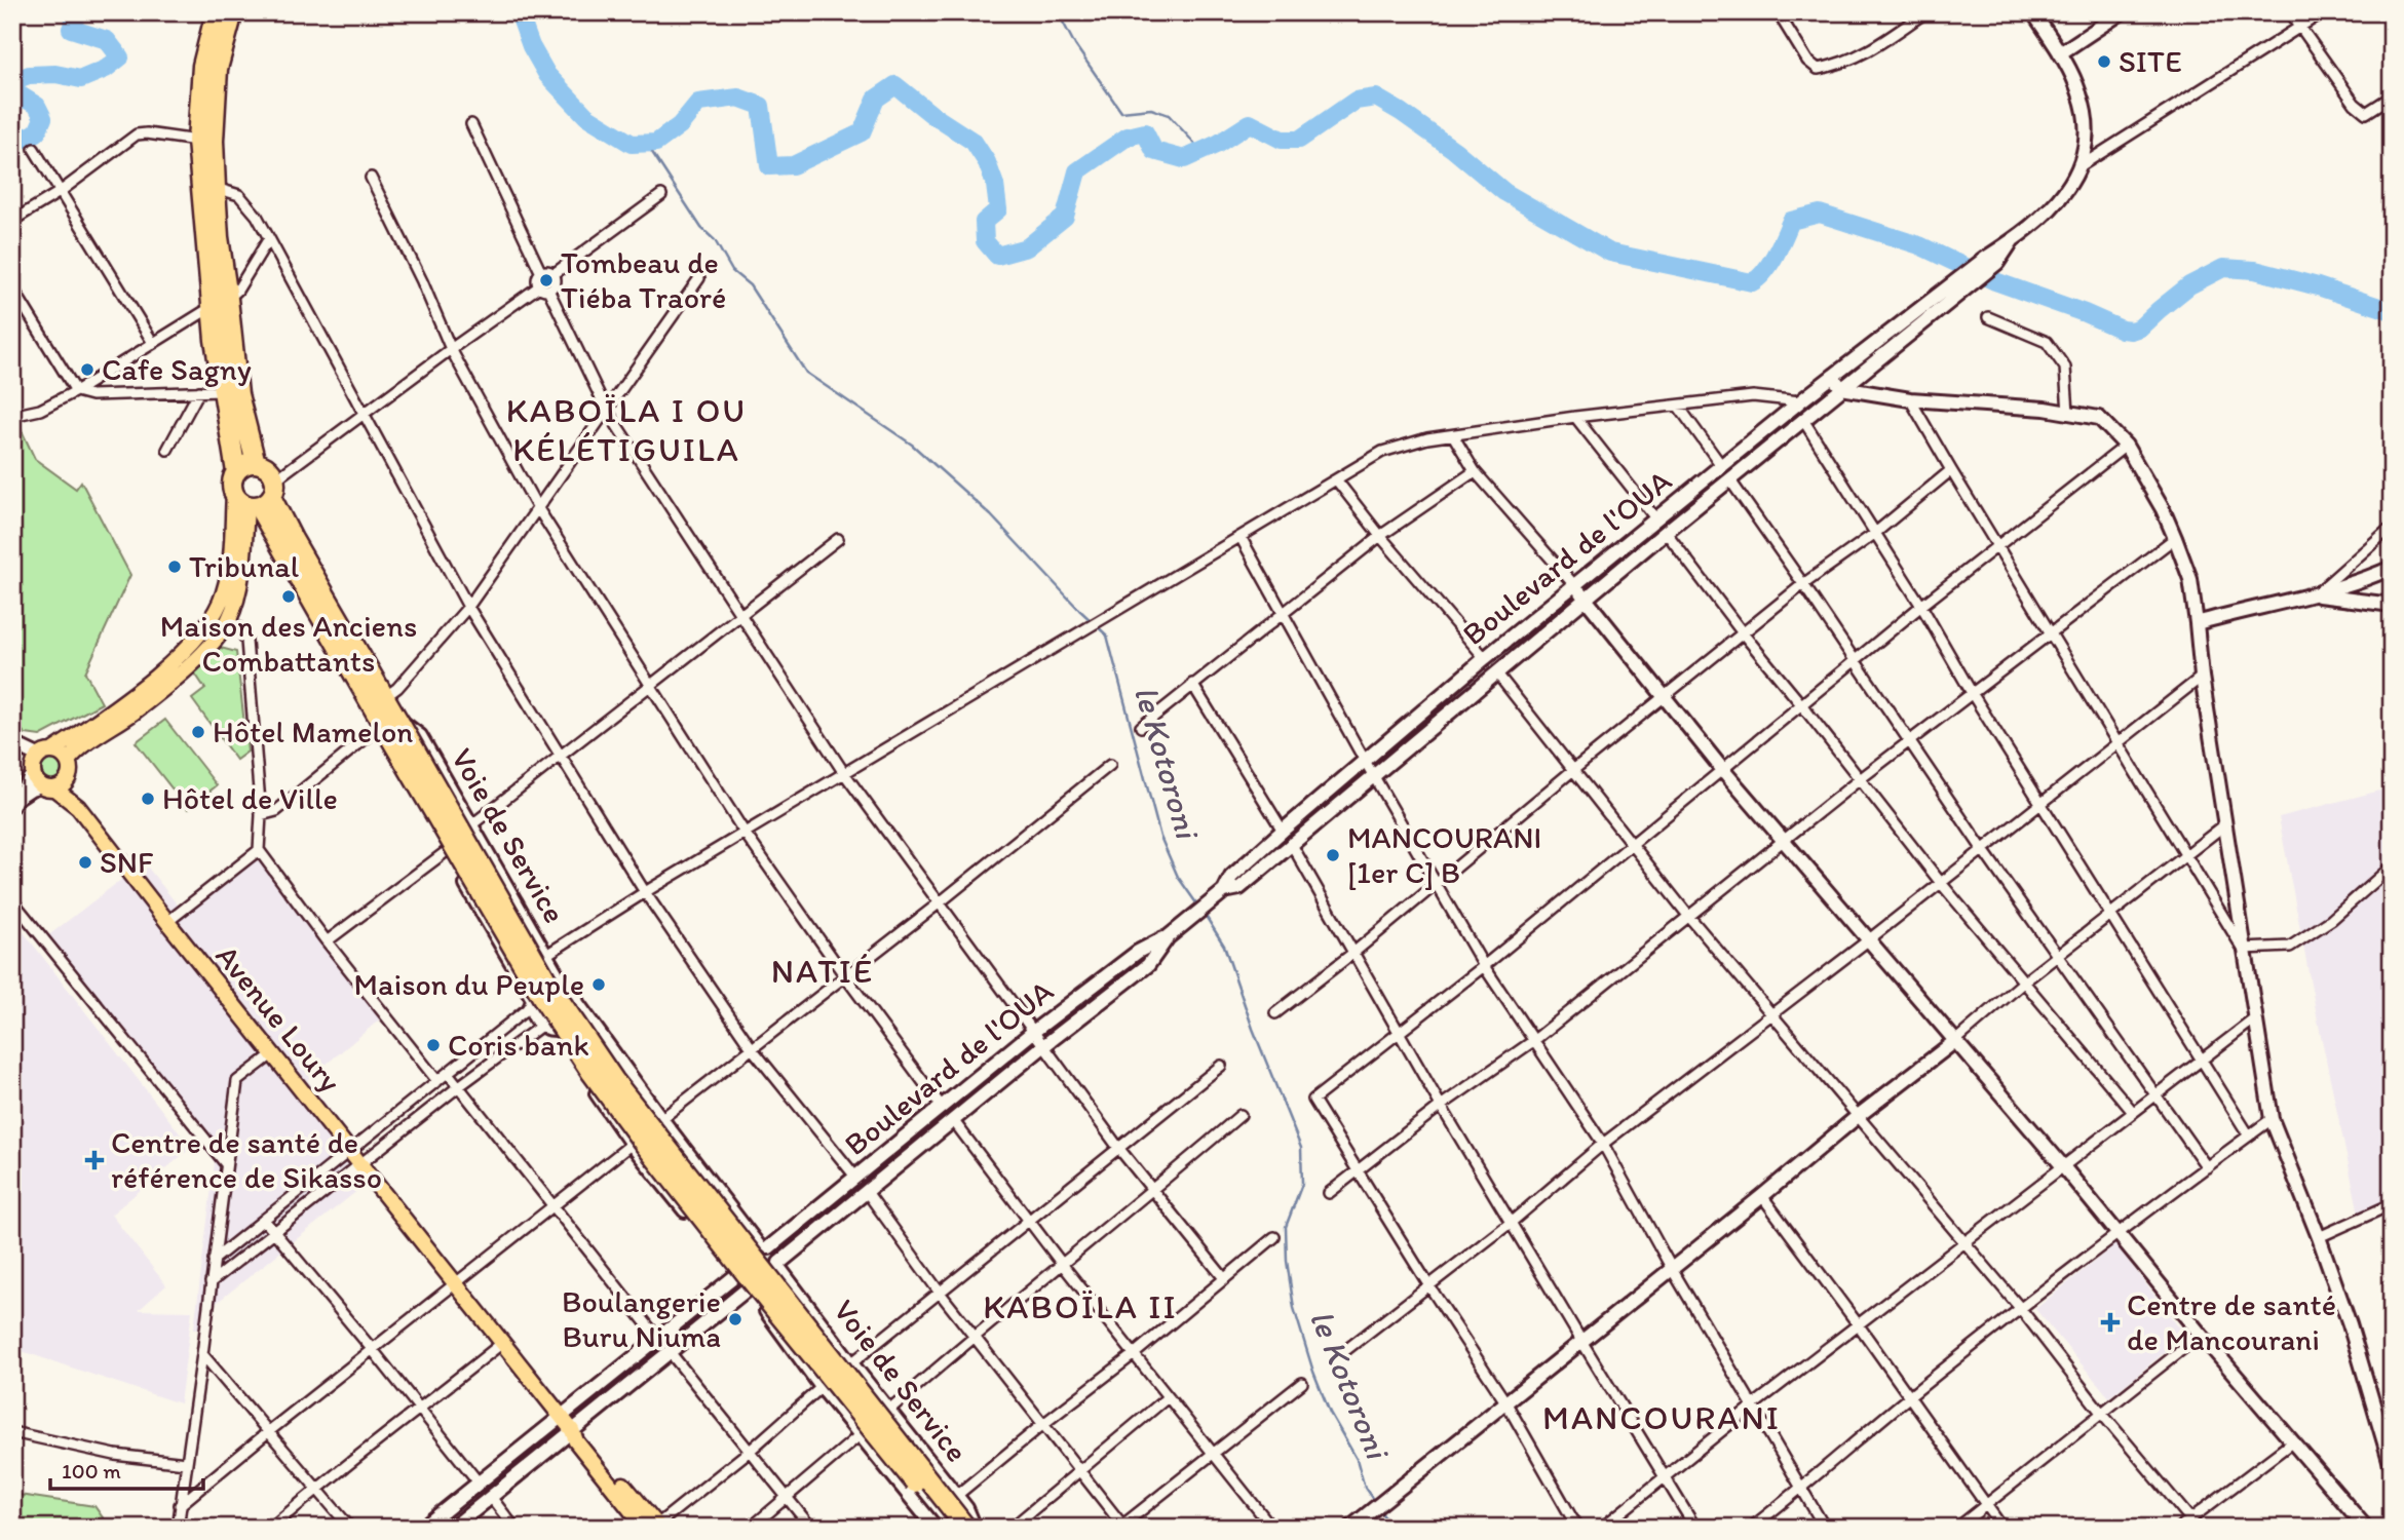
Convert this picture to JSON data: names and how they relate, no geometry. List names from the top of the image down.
{
  "streets": {
    "main road": ["Boulevard de l'OUA", "Voie de Service", "Avenue Loury"]
  },
  "crossings": [
    ["Boulevard de l'OUA", "Voie de Service"]
  ],
  "districts": [
    "KABOÏLA I OU KÉLÉTIGUILA",
    "NATIÉ",
    "KABOÏLA II",
    "MANCOURANI"
  ],
  "water": ["le Kotoroni"],
  "places": {
    "other": [
      "SITE",
      "Tombeau de Tiéba Traoré",
      "Cafe Sagny",
      "Tribunal",
      "Maison des Anciens Combattants",
      "Hôtel Mamelon",
      "Hôtel de Ville",
      "MANCOURANI [1er C] B",
      "SNF",
      "Maison du Peuple",
      "Coris bank",
      "Boulangerie Buru Niuma"
    ],
    "health": ["Centre de santé de référence de Sikasso", "Centre de santé de Mancourani"]
  },
  "scale_bar": "100 m"
}
